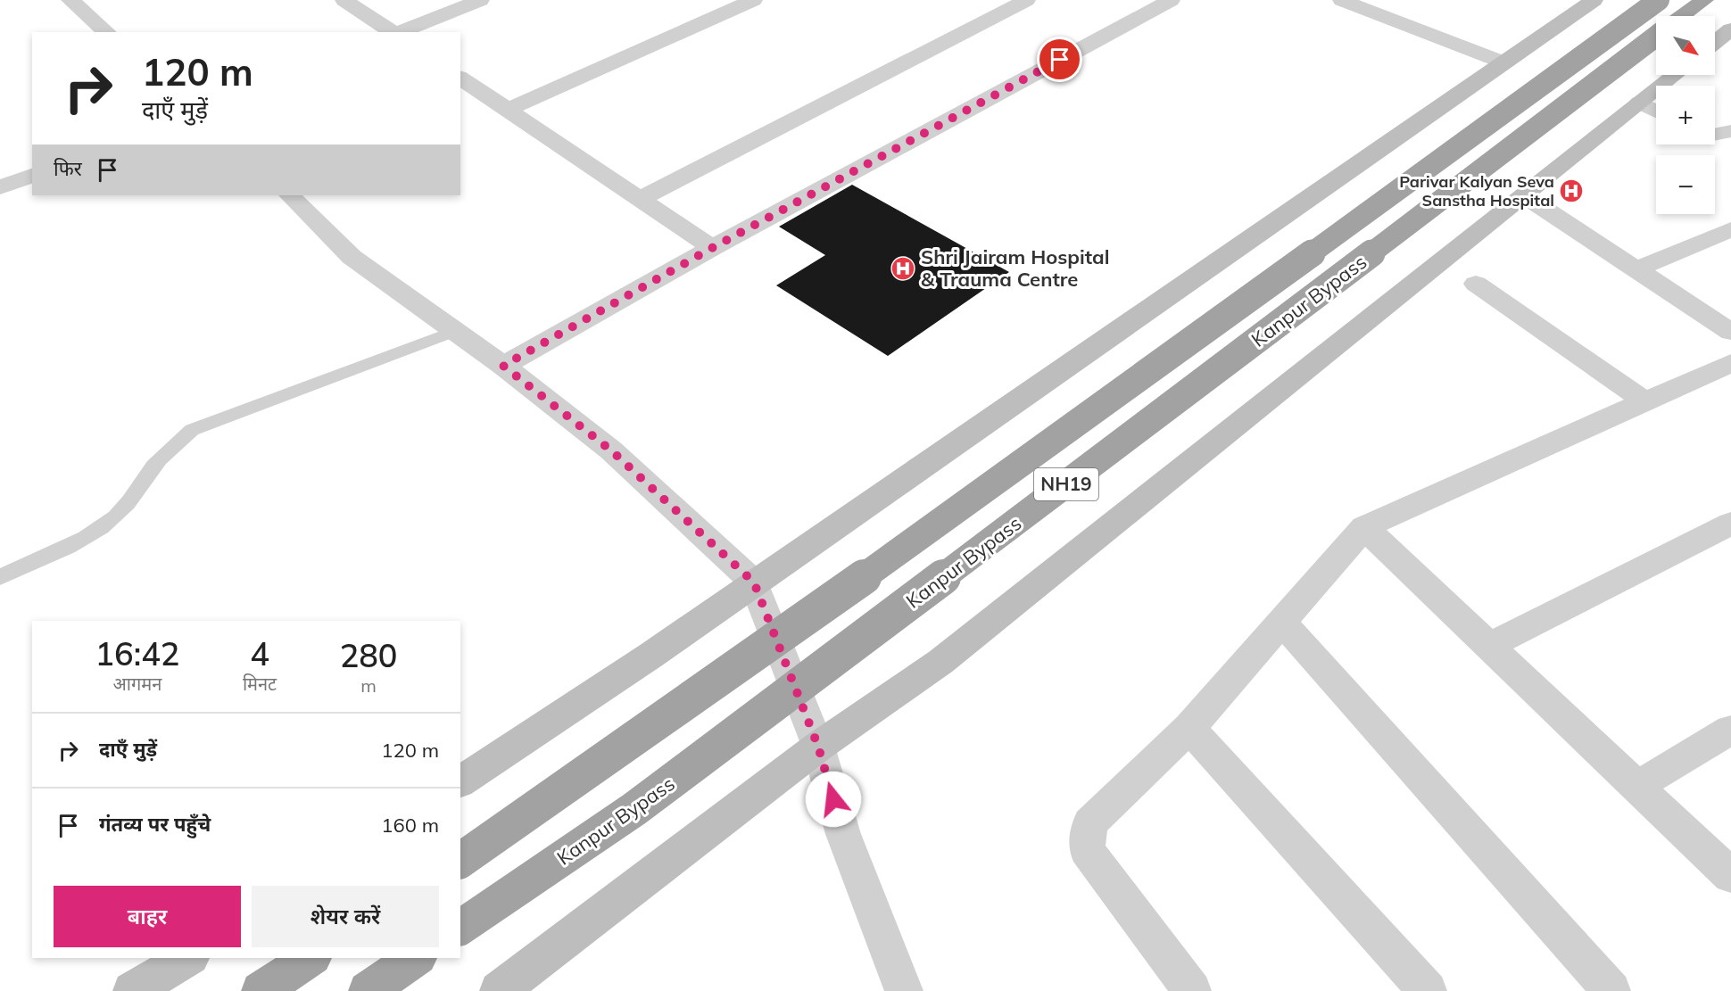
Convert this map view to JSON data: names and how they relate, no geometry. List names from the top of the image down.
{
  "streets": {
    "highway": ["Kanpur Bypass", "NH19"]
  },
  "places": {
    "hospital": ["Parivar Kalyan Seva Sanstha Hospital", "Shri Jairam Hospital & Trauma Centre"]
  },
  "north": "bottom right",
  "page": {
    "map_buttons": ["+", "−"],
    "turn": ["120 m", "दाएँ मुड़ें"],
    "then": "फिर",
    "eta": [
      "16:42",
      "आगमन",
      "4",
      "मिनट",
      "280",
      "m"
    ],
    "list": [
      {
        "name": "दाएँ मुड़ें",
        "value": "120 m"
      },
      {
        "name": "गंतव्य पर पहुँचे",
        "value": "160 m"
      }
    ],
    "buttons": ["बाहर", "शेयर करें"]
  }
}
